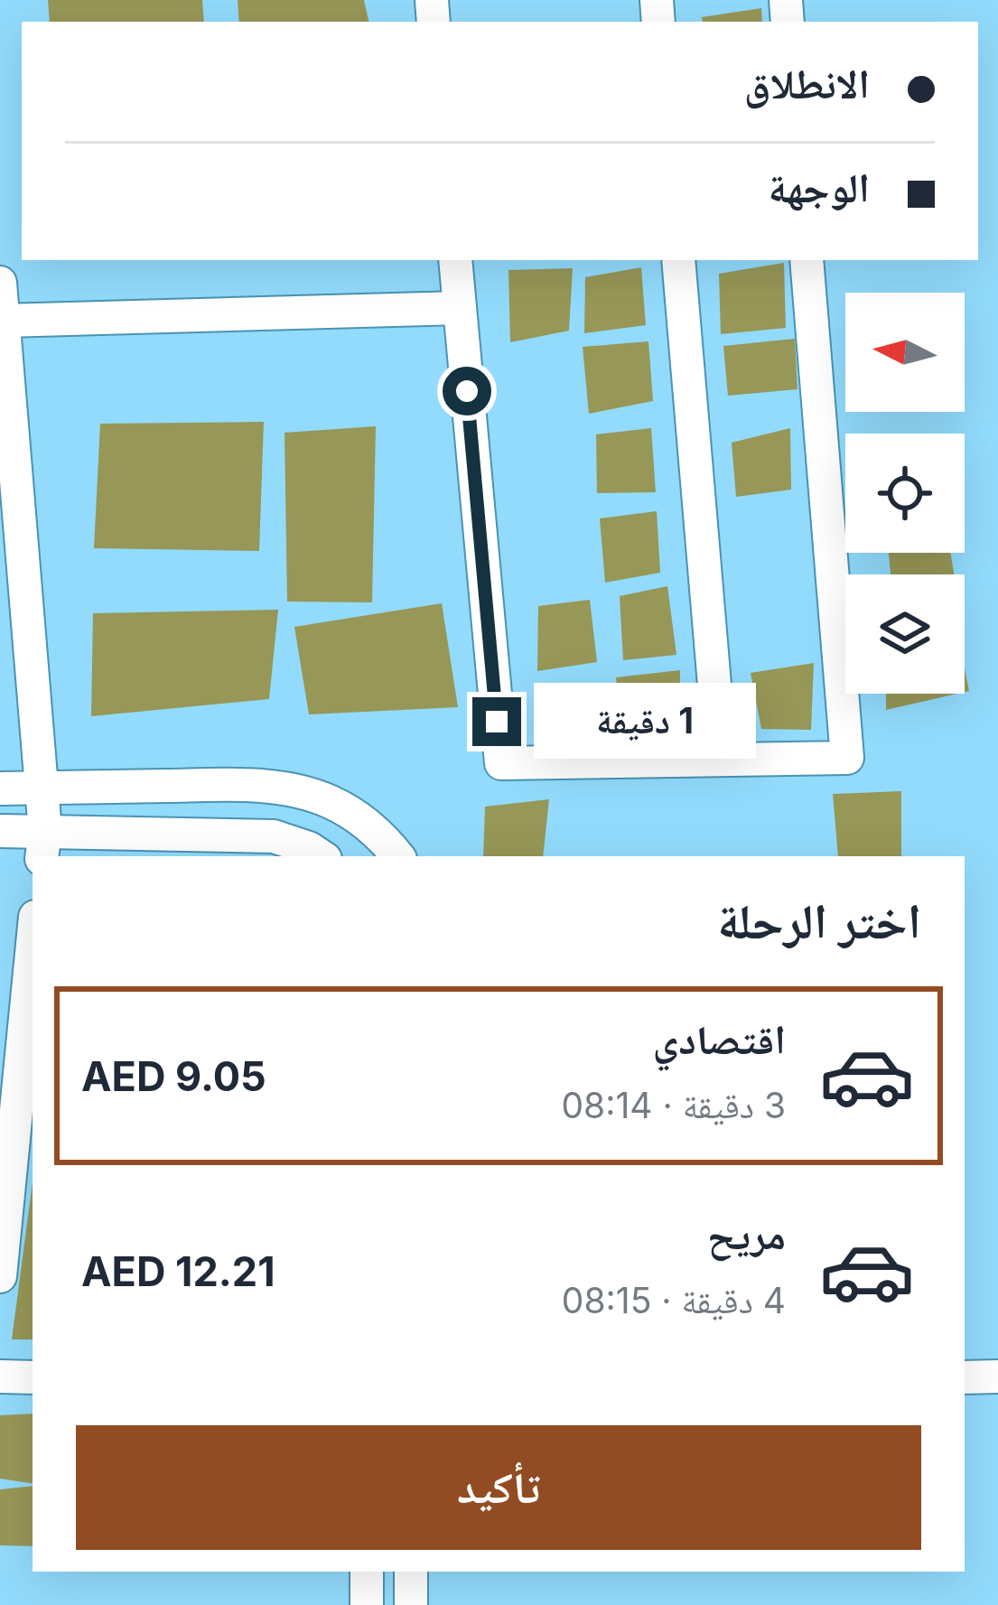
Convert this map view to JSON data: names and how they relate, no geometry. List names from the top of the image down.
{
  "north": "left",
  "page": {
    "banner": ["الانطلاق", "الوجهة"],
    "bubble": "1 دقيقة",
    "heading": "اختر الرحلة",
    "list": [
      {
        "name": "اقتصادي",
        "note": "3 دقيقة · 08:14",
        "value": "AED 9.05"
      },
      {
        "name": "مريح",
        "note": "4 دقيقة · 08:15",
        "value": "AED 12.21"
      }
    ],
    "buttons": "تأكيد"
  }
}
